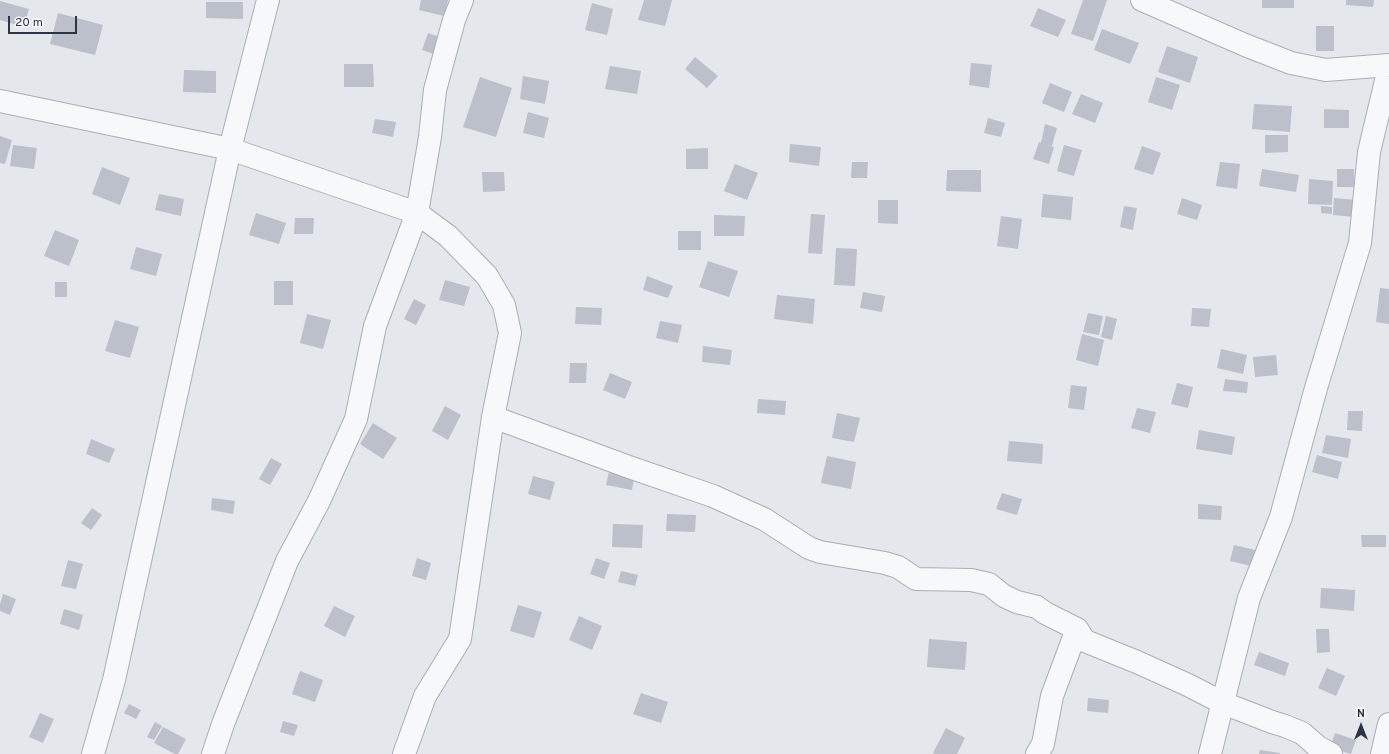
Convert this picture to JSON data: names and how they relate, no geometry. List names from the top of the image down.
{
  "scale_bar": "20 m",
  "north": "top"
}
